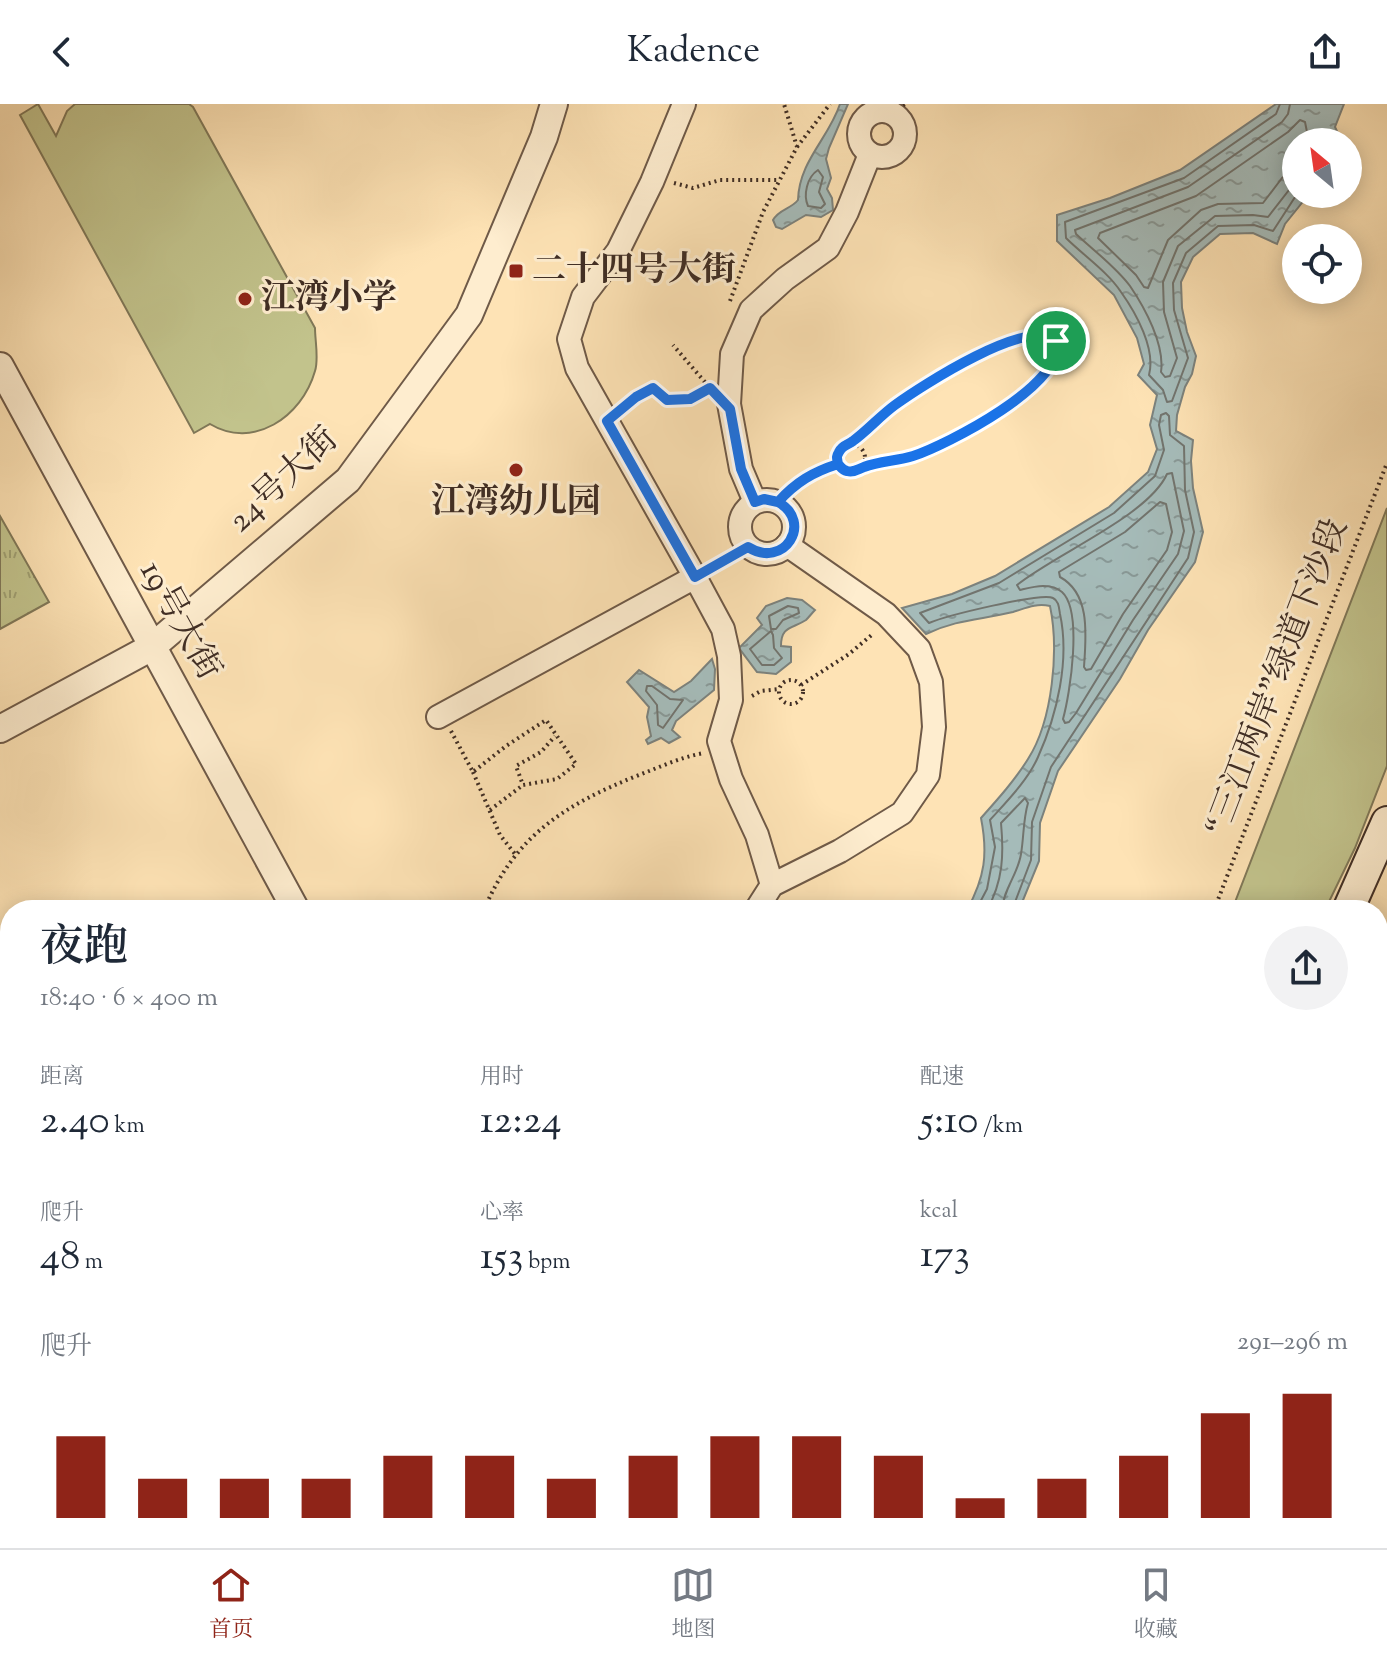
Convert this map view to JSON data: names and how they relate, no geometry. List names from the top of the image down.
{
  "streets": {
    "street": ["24号大街", "19号大街"],
    "path": ["“三江两岸”绿道下沙段"]
  },
  "crossings": [
    ["24号大街", "19号大街"]
  ],
  "places": {
    "transit": ["二十四号大街"],
    "other": ["江湾小学", "江湾幼儿园"]
  },
  "north": "top left",
  "page": {
    "header": "Kadence",
    "heading": ["夜跑", "18:40 · 6 × 400 m"],
    "stats": [
      ["距离", "2.40 km"],
      ["用时", "12:24"],
      ["配速", "5:10 /km"],
      ["爬升", "48 m"],
      ["心率", "153 bpm"],
      ["kcal", "173"]
    ],
    "chart": ["爬升", "291–296 m"],
    "tabs": ["首页", "地图", "收藏"]
  }
}
